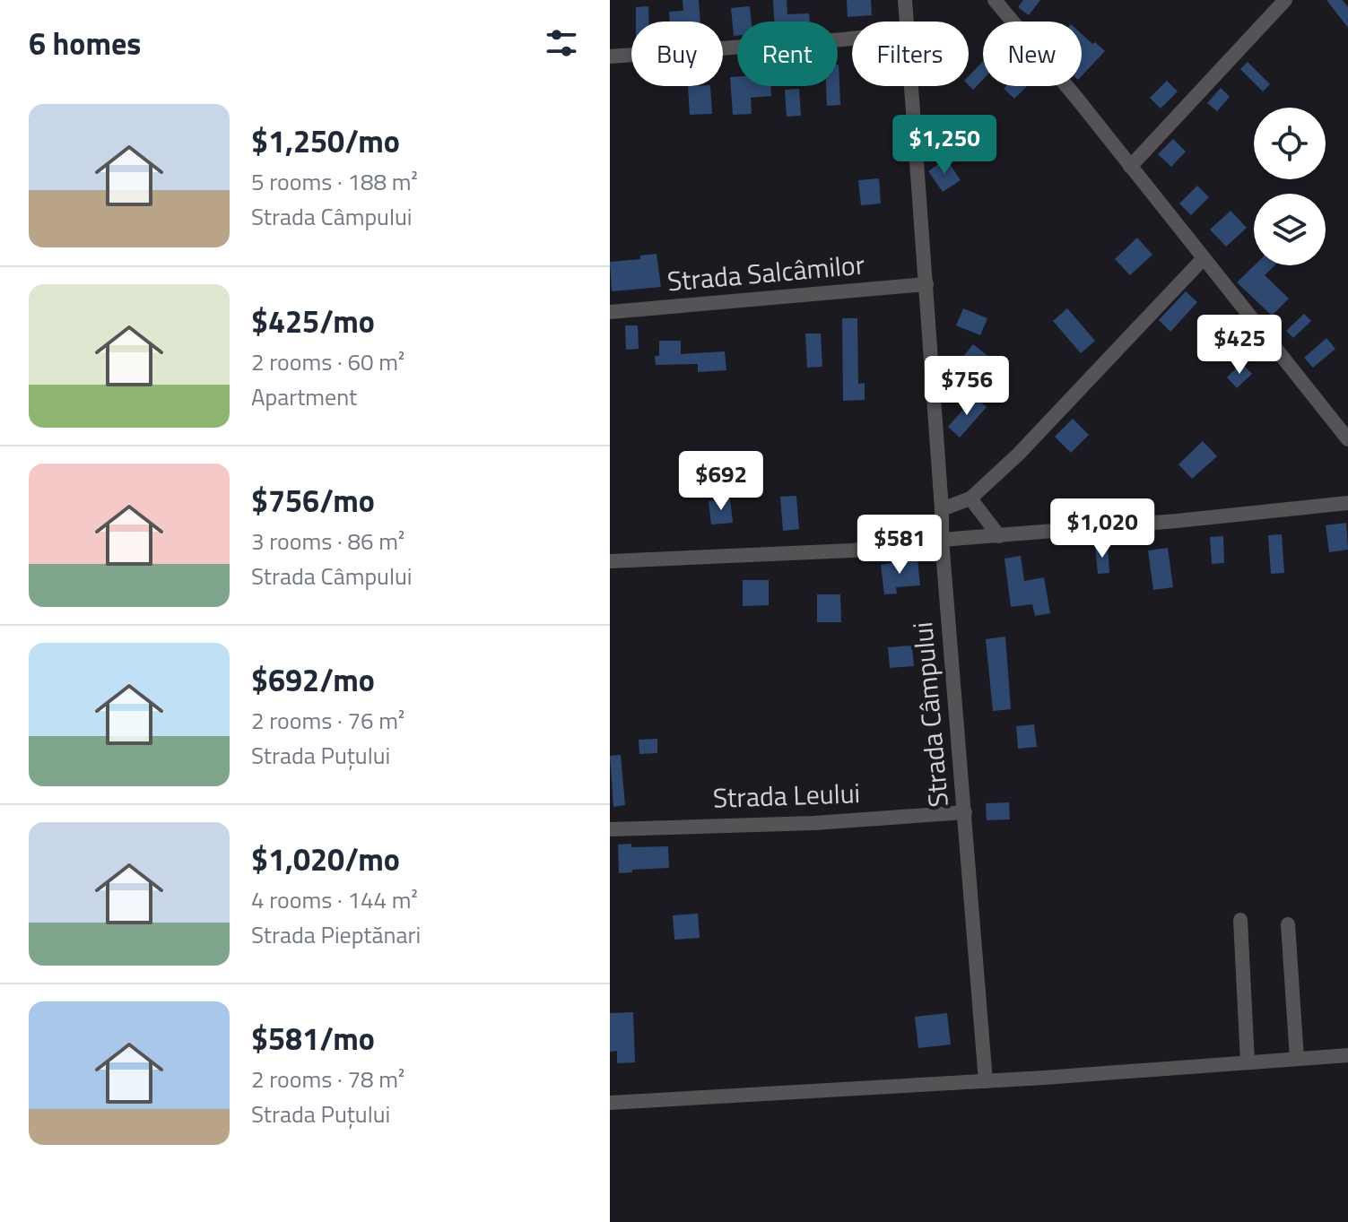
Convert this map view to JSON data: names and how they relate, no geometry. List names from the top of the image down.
{
  "streets": {
    "street": ["Strada Salcâmilor", "Strada Câmpului", "Strada Leului"]
  },
  "crossings": [
    ["Strada Salcâmilor", "Strada Câmpului"],
    ["Strada Câmpului", "Strada Leului"]
  ],
  "page": {
    "heading": "6 homes",
    "chip": [
      "Buy",
      "Rent",
      "Filters",
      "New"
    ],
    "list": [
      {
        "name": "$1,250/mo",
        "note": "5 rooms · 188 m² · Strada Câmpului"
      },
      {
        "name": "$425/mo",
        "note": "2 rooms · 60 m² · Apartment"
      },
      {
        "name": "$756/mo",
        "note": "3 rooms · 86 m² · Strada Câmpului"
      },
      {
        "name": "$692/mo",
        "note": "2 rooms · 76 m² · Strada Puțului"
      },
      {
        "name": "$1,020/mo",
        "note": "4 rooms · 144 m² · Strada Pieptănari"
      },
      {
        "name": "$581/mo",
        "note": "2 rooms · 78 m² · Strada Puțului"
      }
    ],
    "price": [
      "$1,250",
      "$425",
      "$756",
      "$692",
      "$1,020",
      "$581"
    ]
  }
}
